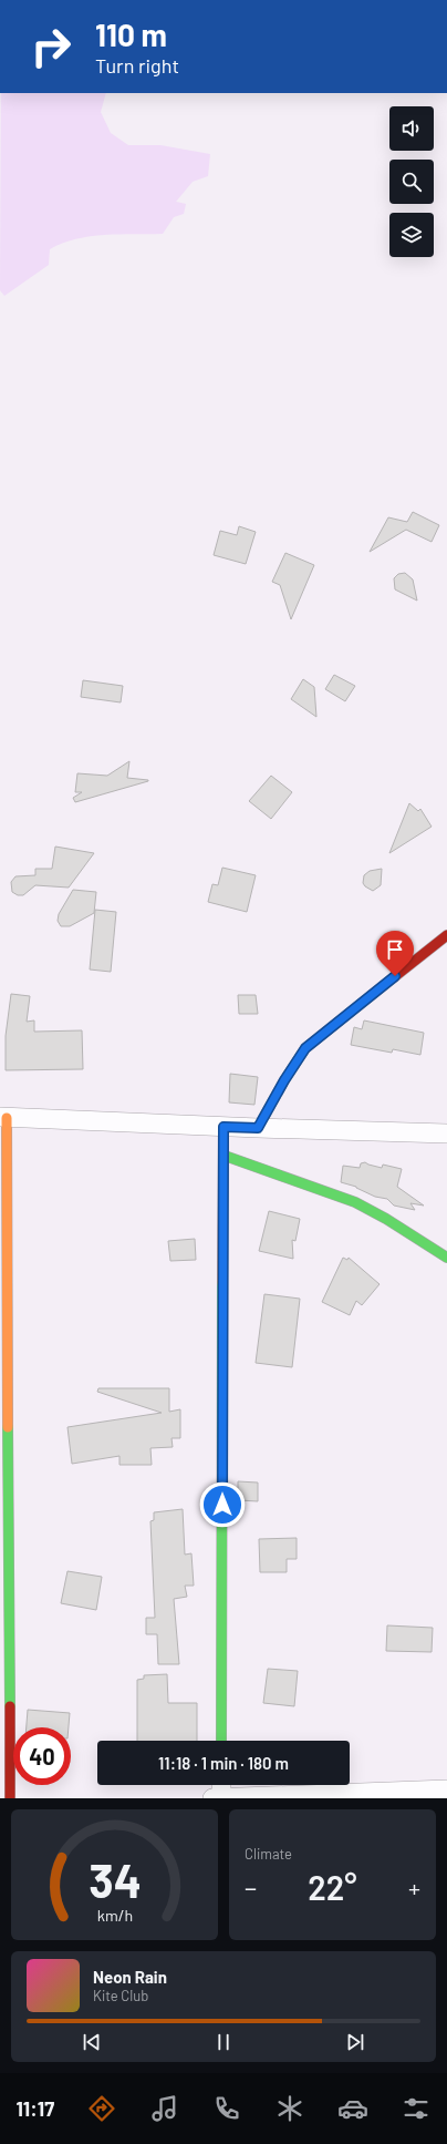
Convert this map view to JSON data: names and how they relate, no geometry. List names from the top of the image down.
{
  "page": {
    "turn": ["110 m", "Turn right"],
    "limit": "40",
    "trip": "11:18 · 1 min · 180 m",
    "tile": "Climate",
    "heat": ["−", "22°", "+"],
    "song": ["Neon Rain", "Kite Club"],
    "tabs": "11:17",
    "gauge": ["34", "km/h"]
  }
}
